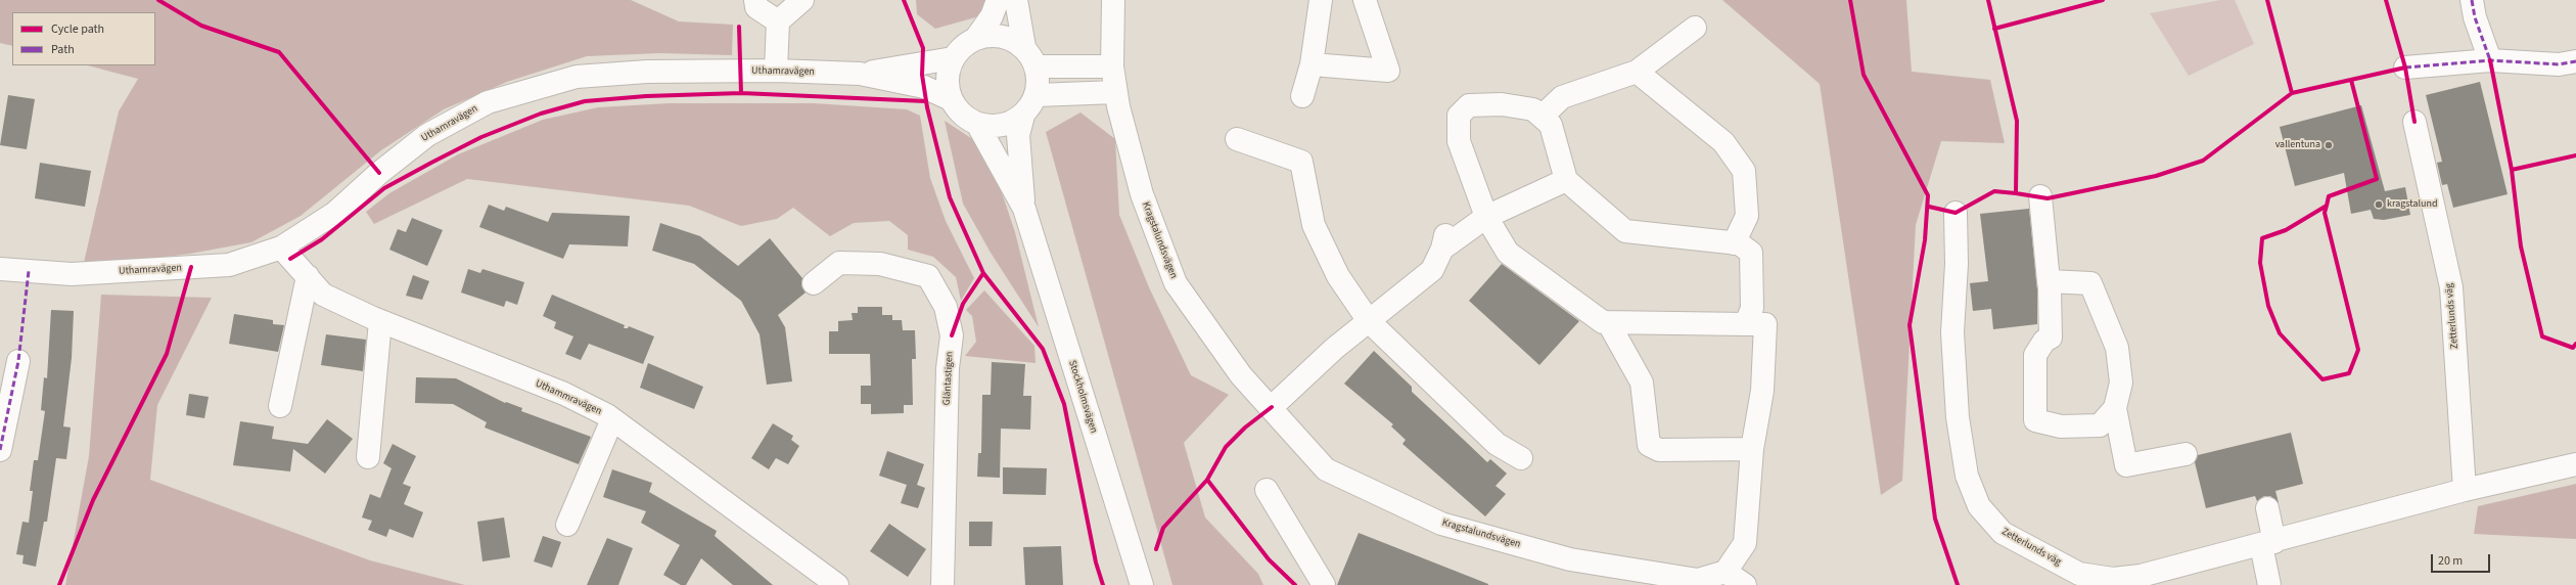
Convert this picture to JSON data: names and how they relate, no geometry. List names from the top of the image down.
{
  "streets": {
    "street": [
      "Uthamravägen",
      "Kragstalundsvägen",
      "Zetterlunds väg",
      "Gläntastigen",
      "Stockholmsvägen",
      "Uthammravägen"
    ]
  },
  "crossings": [
    ["Uthamravägen", "Stockholmsvägen"],
    ["Uthamravägen", "Uthammravägen"]
  ],
  "places": ["vallentuna", "kragstalund"],
  "legend": ["Cycle path", "Path"],
  "scale_bar": "20 m"
}
